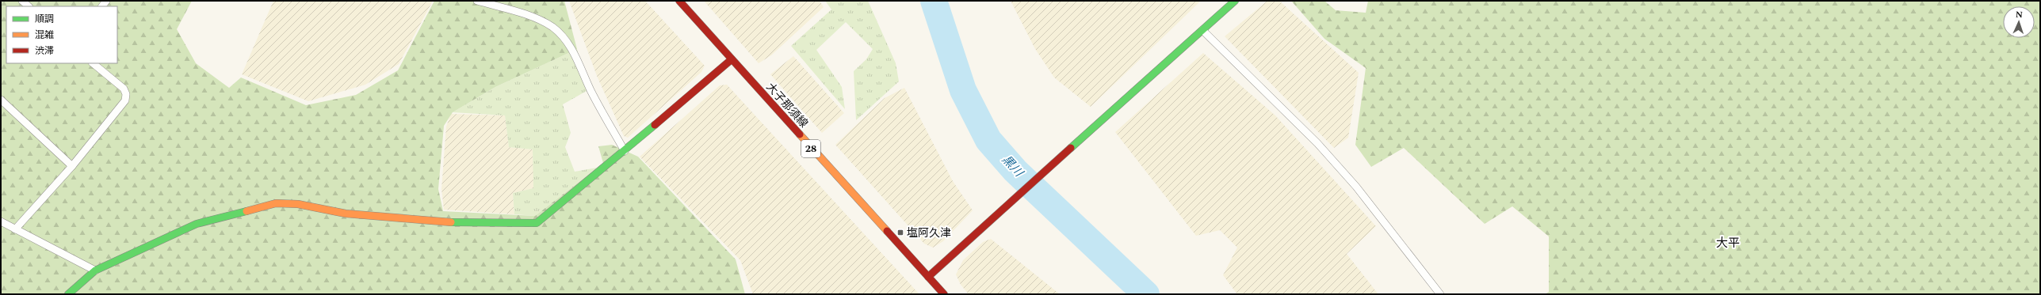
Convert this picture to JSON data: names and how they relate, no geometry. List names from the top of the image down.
{
  "streets": {
    "street": ["大子那須線", "28"]
  },
  "districts": ["大平"],
  "water": ["黒川"],
  "places": {
    "transit": ["塩阿久津"]
  },
  "legend": ["順調", "混雑", "渋滞"],
  "north": "top"
}
